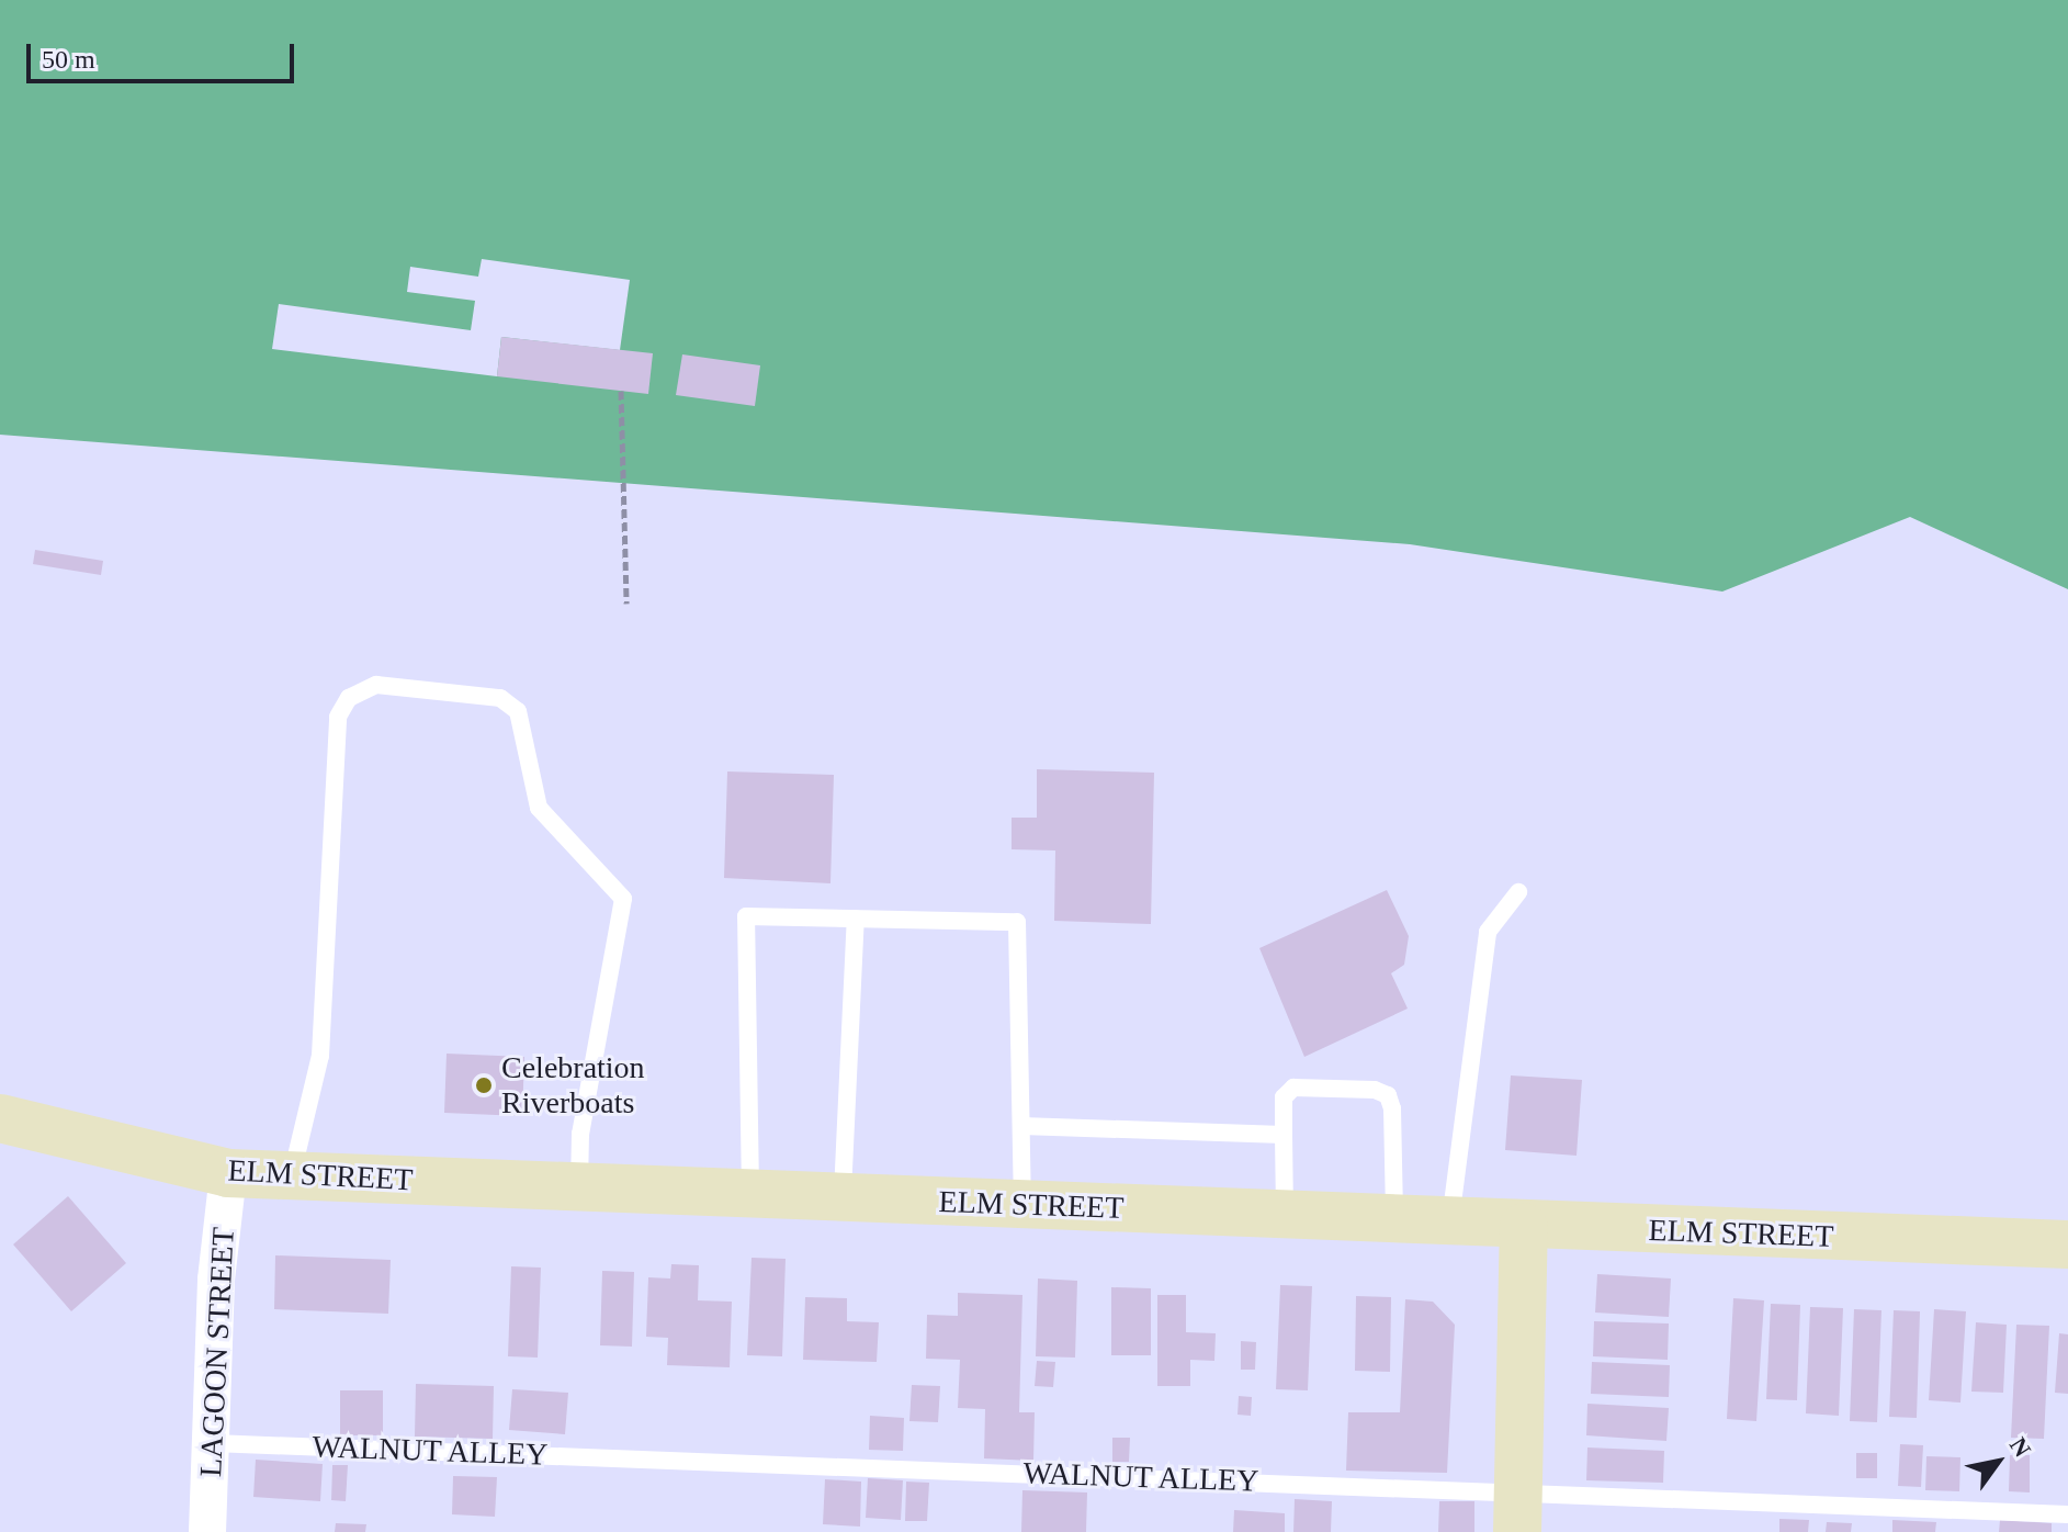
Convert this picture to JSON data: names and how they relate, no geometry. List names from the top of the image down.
{
  "streets": {
    "main road": ["ELM STREET"],
    "street": ["LAGOON STREET"],
    "lane": ["WALNUT ALLEY"]
  },
  "crossings": [
    ["ELM STREET", "LAGOON STREET"],
    ["LAGOON STREET", "WALNUT ALLEY"]
  ],
  "places": ["Celebration Riverboats"],
  "scale_bar": "50 m",
  "north": "top right"
}
